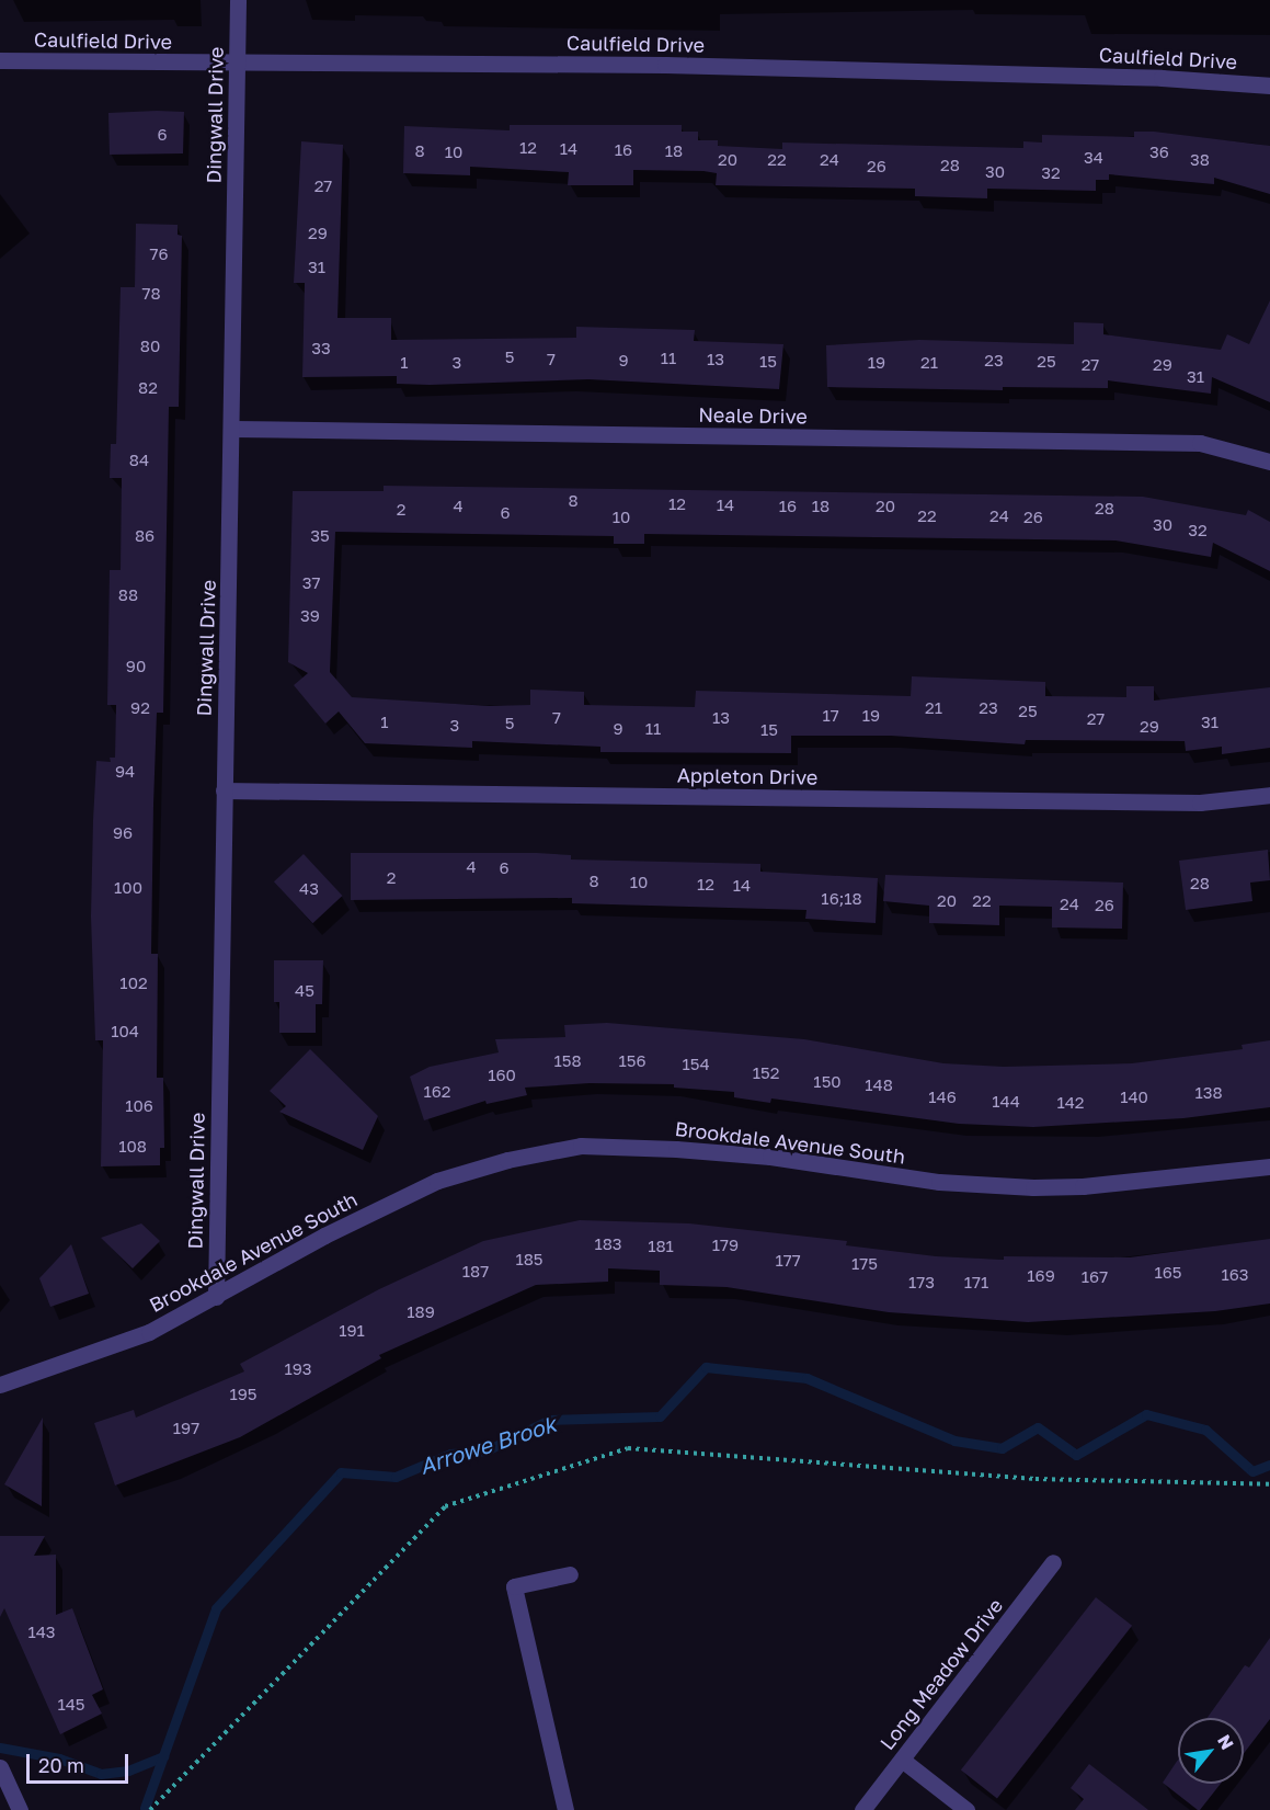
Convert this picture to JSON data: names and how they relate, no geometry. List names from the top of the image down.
{
  "streets": {
    "street": [
      "Caulfield Drive",
      "Dingwall Drive",
      "Neale Drive",
      "Appleton Drive",
      "Brookdale Avenue South",
      "Long Meadow Drive"
    ]
  },
  "crossings": [
    ["Caulfield Drive", "Dingwall Drive"],
    ["Dingwall Drive", "Neale Drive"],
    ["Dingwall Drive", "Appleton Drive"],
    ["Dingwall Drive", "Brookdale Avenue South"]
  ],
  "water": ["Arrowe Brook"],
  "house_numbers": [
    "6",
    "12",
    "14",
    "16",
    "8",
    "18",
    "10",
    "36",
    "34",
    "20",
    "22",
    "24",
    "38",
    "28",
    "26",
    "30",
    "32",
    "27",
    "29",
    "76",
    "31",
    "78",
    "80",
    "33",
    "5",
    "11",
    "7",
    "13",
    "9",
    "23",
    "15",
    "25",
    "1",
    "3",
    "19",
    "21",
    "27",
    "29",
    "31",
    "82",
    "84",
    "8",
    "12",
    "14",
    "4",
    "16",
    "18",
    "20",
    "28",
    "2",
    "6",
    "22",
    "24",
    "10",
    "26",
    "30",
    "32",
    "86",
    "35",
    "37",
    "88",
    "39",
    "90",
    "92",
    "21",
    "23",
    "25",
    "17",
    "19",
    "7",
    "13",
    "27",
    "1",
    "31",
    "5",
    "3",
    "29",
    "9",
    "11",
    "15",
    "94",
    "96",
    "4",
    "6",
    "2",
    "8",
    "10",
    "28",
    "12",
    "14",
    "100",
    "43",
    "16;18",
    "20",
    "22",
    "24",
    "26",
    "102",
    "45",
    "104",
    "158",
    "156",
    "154",
    "152",
    "160",
    "150",
    "148",
    "162",
    "138",
    "146",
    "140",
    "144",
    "142",
    "106",
    "108",
    "183",
    "179",
    "181",
    "185",
    "177",
    "175",
    "187",
    "165",
    "163",
    "169",
    "167",
    "173",
    "171",
    "189",
    "191",
    "193",
    "195",
    "197",
    "143",
    "145"
  ],
  "scale_bar": "20 m",
  "north": "top right"
}
